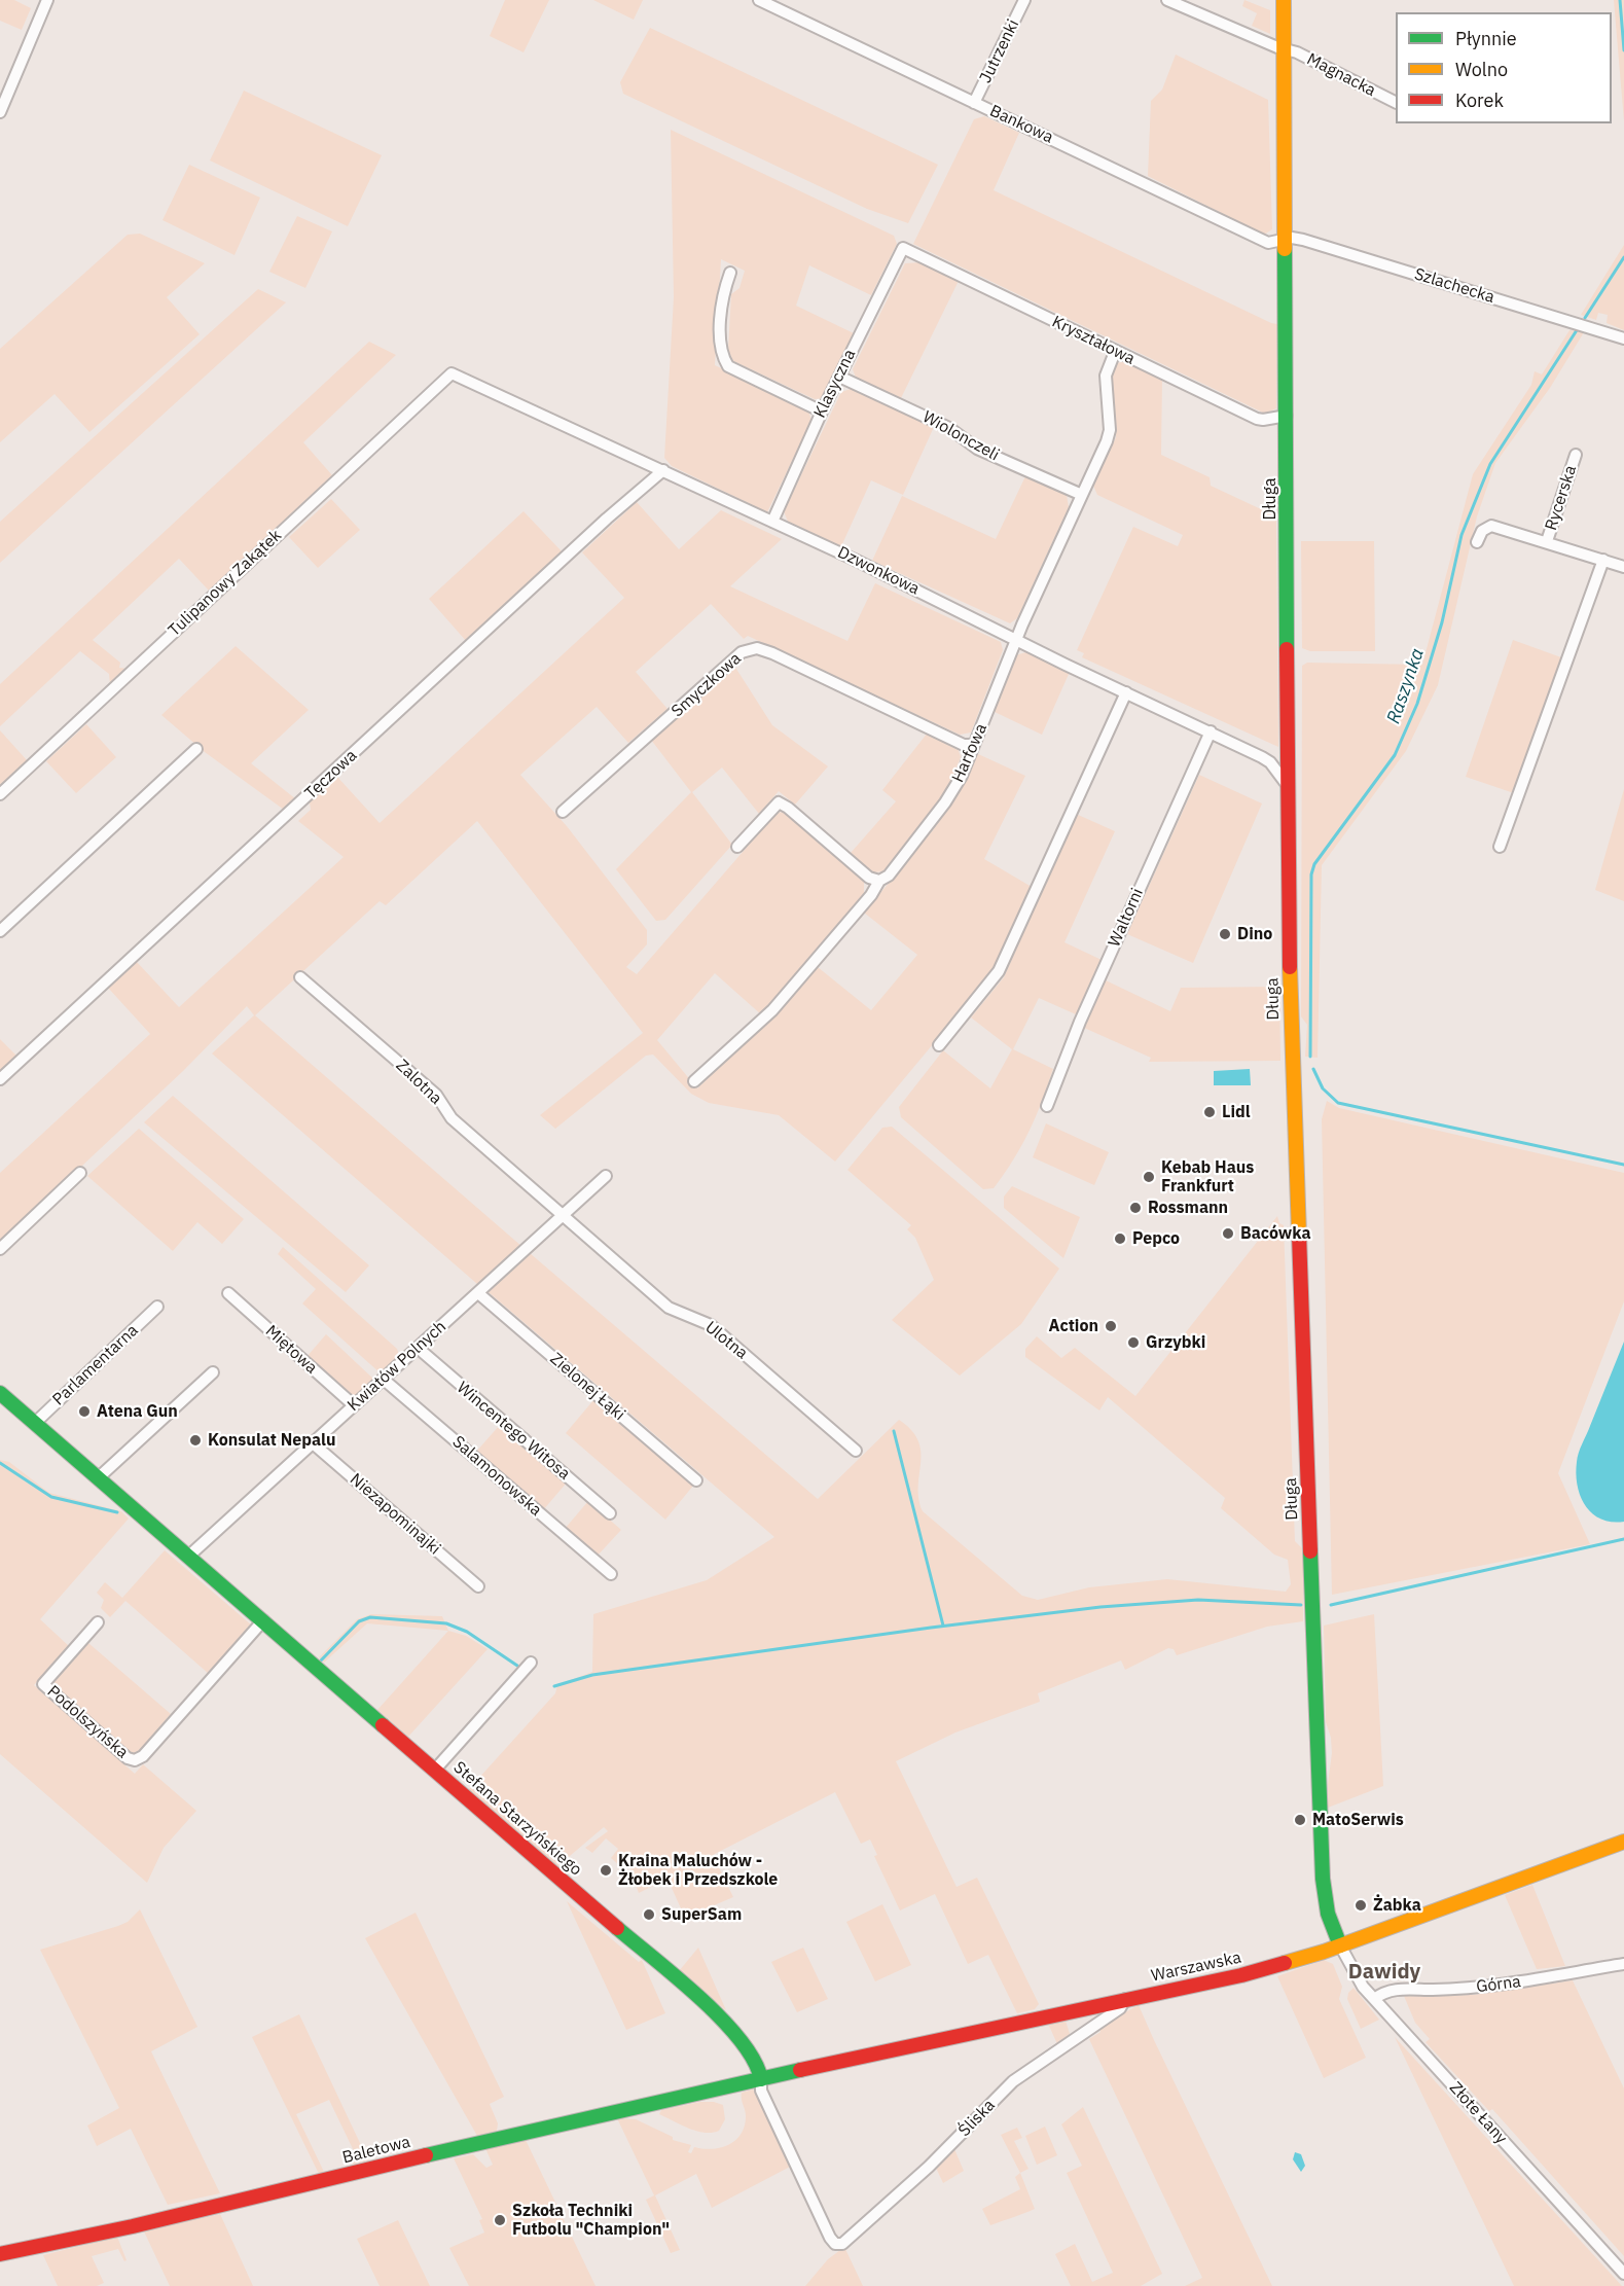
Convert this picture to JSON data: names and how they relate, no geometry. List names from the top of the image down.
{
  "streets": {
    "street": [
      "Jutrzenki",
      "Magnacka",
      "Bankowa",
      "Szlachecka",
      "Kryształowa",
      "Klasyczna",
      "Wiolonczeli",
      "Rycerska",
      "Długa",
      "Dzwonkowa",
      "Tulipanowy Zakątek",
      "Smyczkowa",
      "Harfowa",
      "Tęczowa",
      "Waltorni",
      "Zalotna",
      "Ulotna",
      "Miętowa",
      "Parlamentarna",
      "Kwiatów Polnych",
      "Zielonej Łąki",
      "Wincentego Witosa",
      "Salamonowska",
      "Niezapominajki",
      "Podolszyńska",
      "Stefana Starzyńskiego",
      "Warszawska",
      "Górna",
      "Złote Łany",
      "Śliska",
      "Baletowa"
    ]
  },
  "crossings": [
    ["Jutrzenki", "Bankowa"],
    ["Magnacka", "Długa"],
    ["Bankowa", "Szlachecka"],
    ["Bankowa", "Długa"],
    ["Szlachecka", "Długa"],
    ["Kryształowa", "Klasyczna"],
    ["Kryształowa", "Długa"],
    ["Kryształowa", "Harfowa"],
    ["Klasyczna", "Wiolonczeli"],
    ["Klasyczna", "Dzwonkowa"],
    ["Wiolonczeli", "Harfowa"],
    ["Długa", "Dzwonkowa"],
    ["Długa", "Warszawska"],
    ["Długa", "Złote Łany"],
    ["Dzwonkowa", "Tulipanowy Zakątek"],
    ["Dzwonkowa", "Harfowa"],
    ["Dzwonkowa", "Tęczowa"],
    ["Dzwonkowa", "Waltorni"],
    ["Smyczkowa", "Harfowa"],
    ["Zalotna", "Ulotna"],
    ["Zalotna", "Kwiatów Polnych"],
    ["Ulotna", "Kwiatów Polnych"],
    ["Miętowa", "Kwiatów Polnych"],
    ["Parlamentarna", "Stefana Starzyńskiego"],
    ["Kwiatów Polnych", "Zielonej Łąki"],
    ["Kwiatów Polnych", "Wincentego Witosa"],
    ["Kwiatów Polnych", "Salamonowska"],
    ["Kwiatów Polnych", "Niezapominajki"],
    ["Kwiatów Polnych", "Stefana Starzyńskiego"],
    ["Podolszyńska", "Stefana Starzyńskiego"],
    ["Stefana Starzyńskiego", "Warszawska"],
    ["Stefana Starzyńskiego", "Śliska"],
    ["Stefana Starzyńskiego", "Baletowa"],
    ["Warszawska", "Złote Łany"],
    ["Warszawska", "Śliska"],
    ["Warszawska", "Baletowa"],
    ["Górna", "Złote Łany"]
  ],
  "districts": ["Dawidy"],
  "water": ["Raszynka"],
  "places": [
    "Dino",
    "Lidl",
    "Kebab Haus Frankfurt",
    "Rossmann",
    "Bacówka",
    "Pepco",
    "Action",
    "Grzybki",
    "Atena Gun",
    "Konsulat Nepalu",
    "MatoSerwis",
    "Kraina Maluchów - Żłobek i Przedszkole",
    "Żabka",
    "SuperSam",
    "Szkoła Techniki Futbolu \"Champion\""
  ],
  "legend": ["Płynnie", "Wolno", "Korek"]
}
